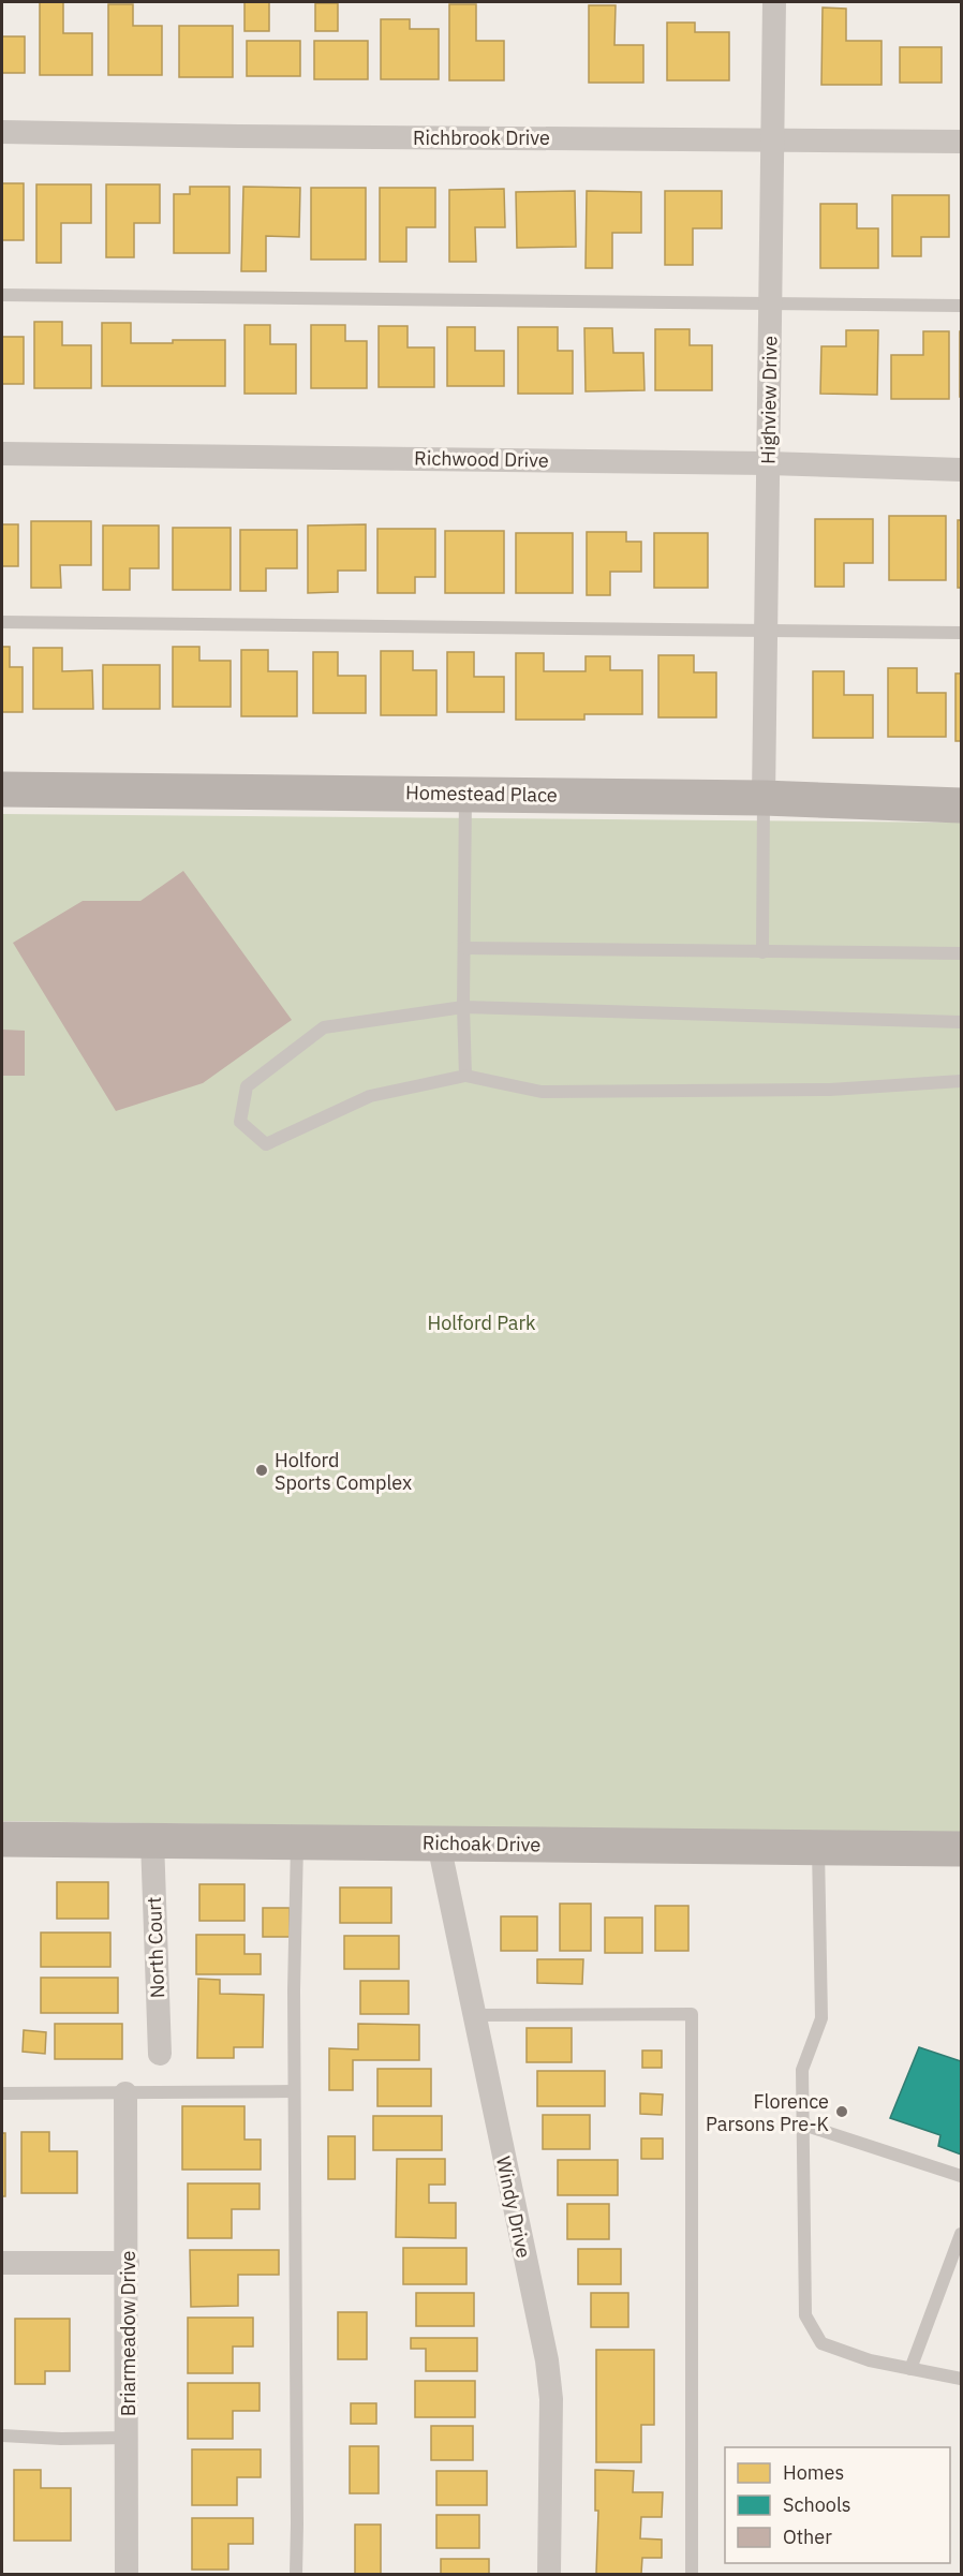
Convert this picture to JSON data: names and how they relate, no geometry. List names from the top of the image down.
{
  "streets": {
    "street": [
      "Richbrook Drive",
      "Highview Drive",
      "Richwood Drive",
      "Homestead Place",
      "Richoak Drive",
      "North Court",
      "Windy Drive",
      "Briarmeadow Drive"
    ]
  },
  "crossings": [
    ["Richbrook Drive", "Highview Drive"],
    ["Highview Drive", "Richwood Drive"],
    ["Highview Drive", "Homestead Place"],
    ["Richoak Drive", "North Court"],
    ["Richoak Drive", "Windy Drive"]
  ],
  "parks": ["Holford Park"],
  "places": ["Holford Sports Complex", "Florence Parsons Pre-K"],
  "legend": ["Homes", "Schools", "Other"]
}
